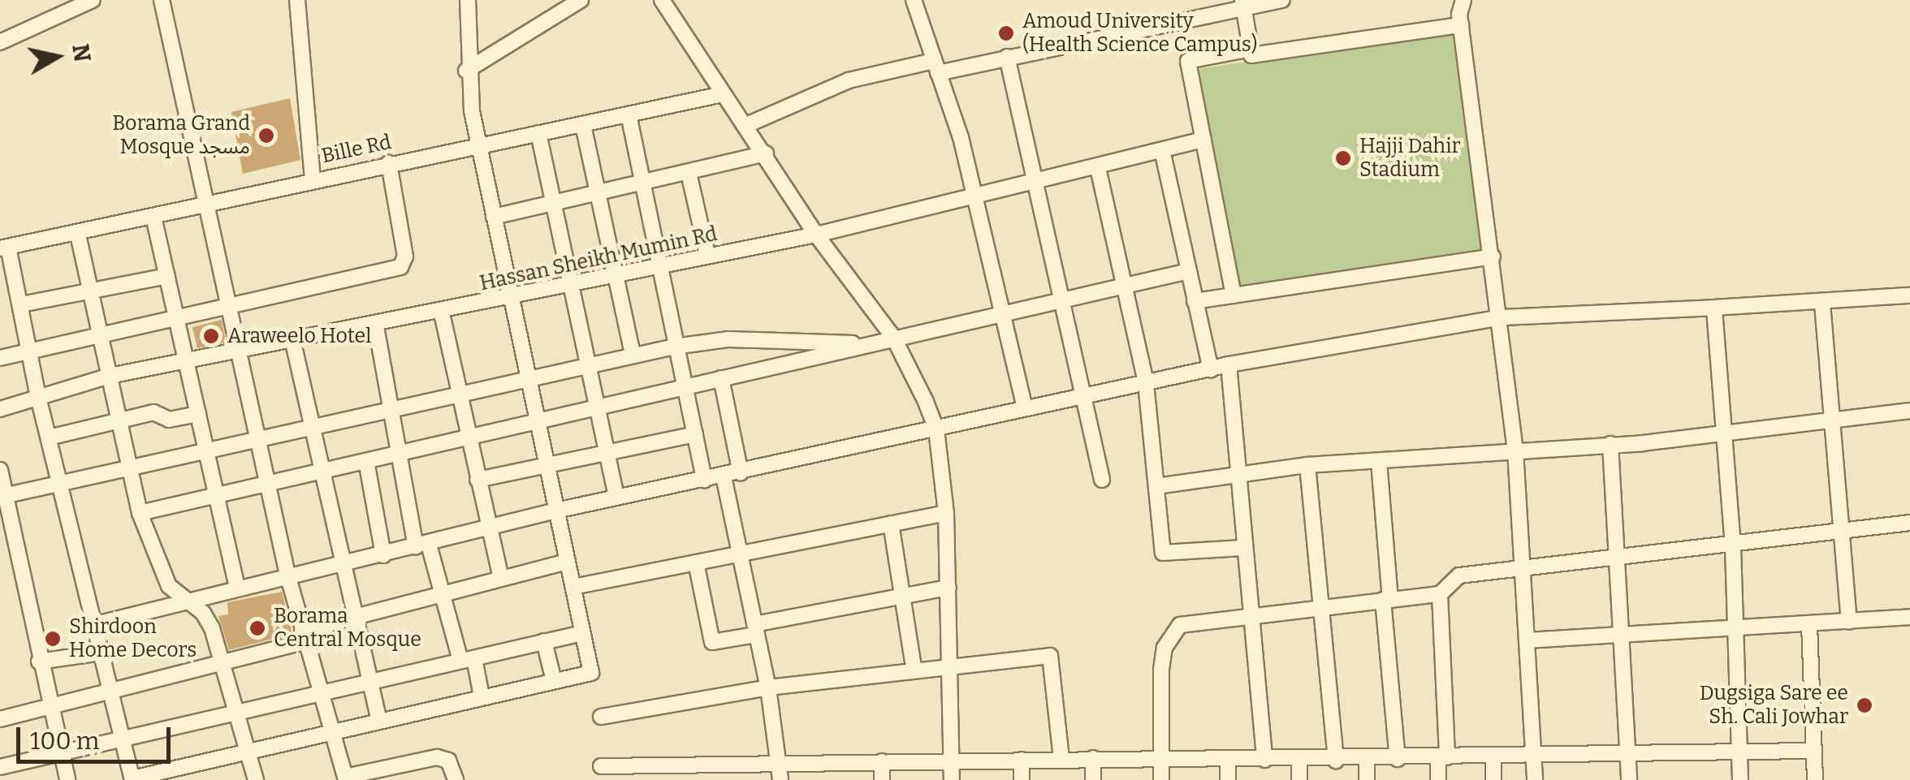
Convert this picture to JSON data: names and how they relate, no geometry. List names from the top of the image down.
{
  "streets": {
    "street": ["Bille Rd", "Hassan Sheikh Mumin Rd"]
  },
  "places": [
    "Amoud University (Health Science Campus)",
    "Borama Grand Mosque مسجد",
    "Hajji Dahir Stadium",
    "Araweelo Hotel",
    "Borama Central Mosque",
    "Shirdoon Home Decors",
    "Dugsiga Sare ee Sh. Cali Jowhar"
  ],
  "scale_bar": "100 m",
  "north": "right"
}
